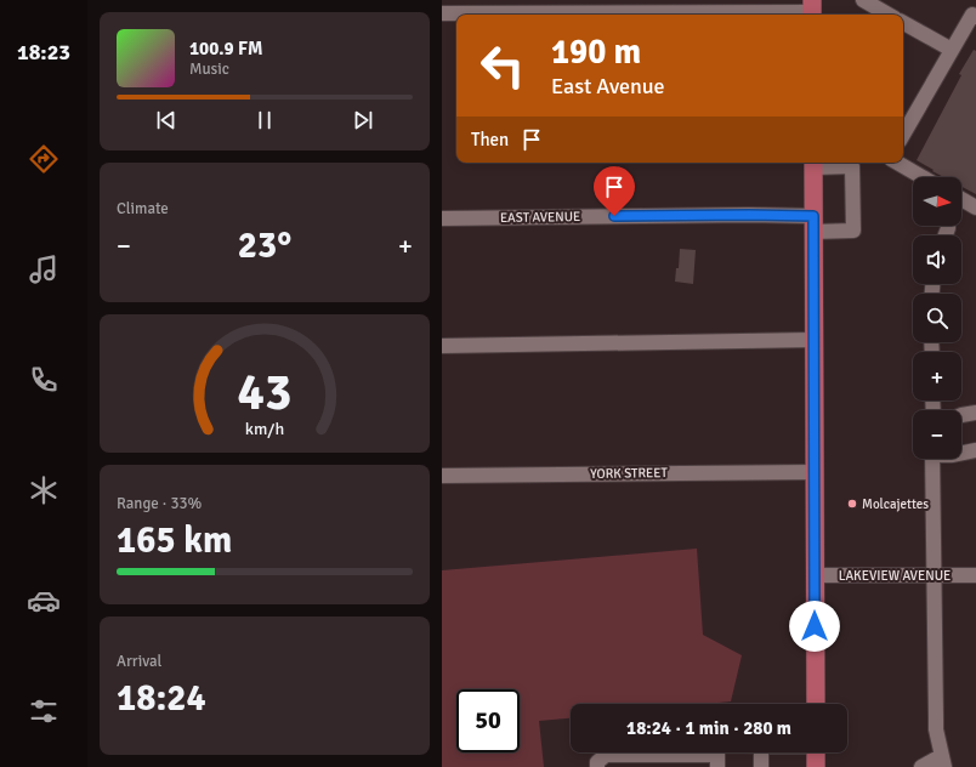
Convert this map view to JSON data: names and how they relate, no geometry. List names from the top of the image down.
{
  "streets": {
    "street": ["EAST AVENUE", "YORK STREET", "LAKEVIEW AVENUE"]
  },
  "places": ["Molcajettes"],
  "north": "right",
  "page": {
    "tabs": "18:23",
    "turn": ["190 m", "East Avenue"],
    "song": ["100.9 FM", "Music"],
    "then": "Then",
    "tile": [
      "Climate",
      ["Range · 33%", "165 km"],
      ["Arrival", "18:24"]
    ],
    "map_buttons": ["+", "−"],
    "heat": ["−", "23°", "+"],
    "limit": "50",
    "trip": "18:24 · 1 min · 280 m",
    "gauge": ["43", "km/h"]
  }
}
